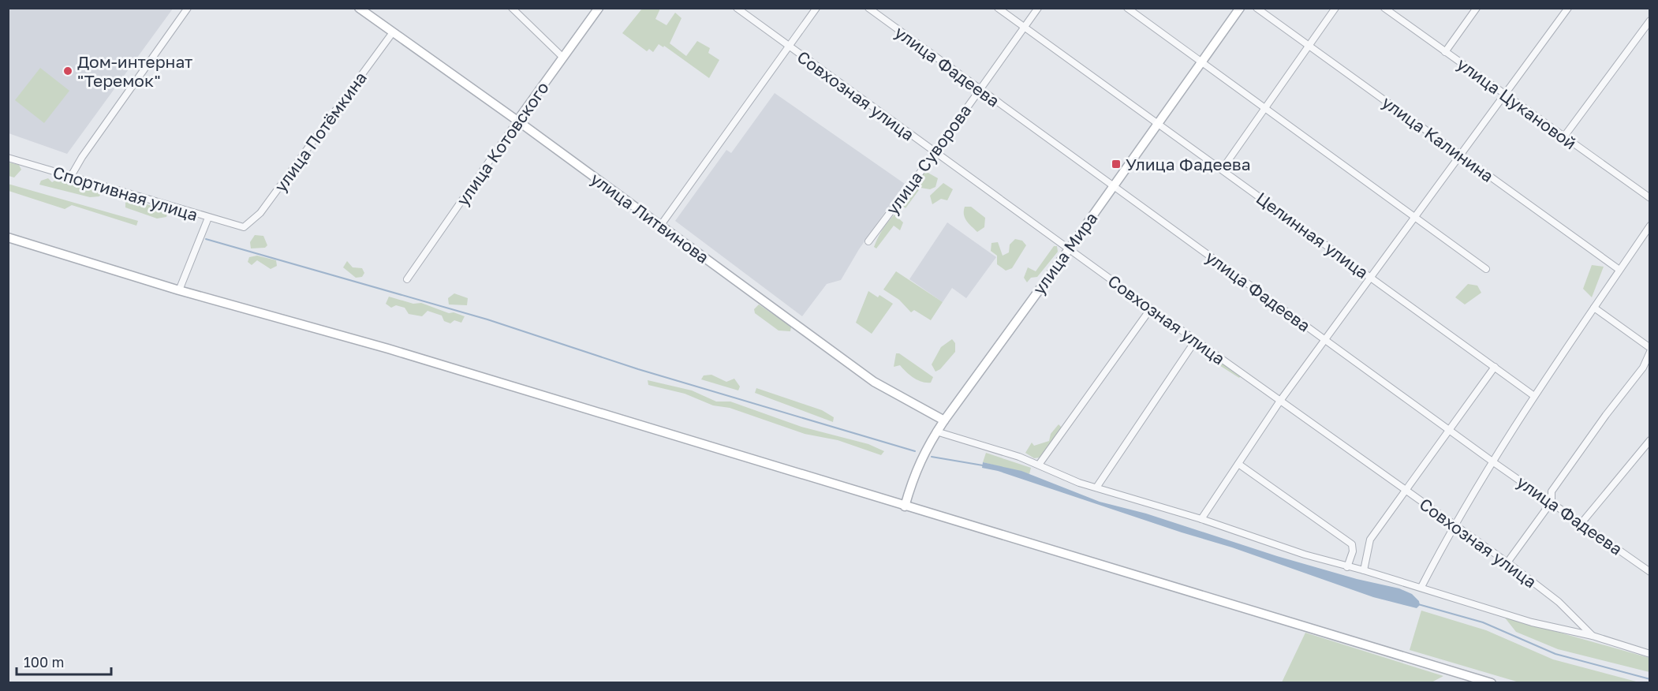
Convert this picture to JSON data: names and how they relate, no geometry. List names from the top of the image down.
{
  "streets": {
    "main road": ["улица Котовского", "улица Литвинова", "улица Мира"],
    "street": [
      "улица Фадеева",
      "Совхозная улица",
      "улица Цукановой",
      "улица Потёмкина",
      "улица Калинина",
      "улица Суворова",
      "Спортивная улица",
      "Целинная улица"
    ]
  },
  "crossings": [
    ["улица Фадеева", "улица Суворова"],
    ["улица Фадеева", "улица Мира"],
    ["Совхозная улица", "улица Суворова"],
    ["Совхозная улица", "улица Мира"],
    ["улица Потёмкина", "Спортивная улица"],
    ["улица Потёмкина", "улица Литвинова"],
    ["улица Котовского", "улица Литвинова"],
    ["улица Суворова", "Целинная улица"],
    ["улица Литвинова", "улица Мира"],
    ["Целинная улица", "улица Мира"]
  ],
  "places": {
    "other": ["Дом-интернат \"Теремок\""],
    "transit": ["Улица Фадеева"]
  },
  "scale_bar": "100 m"
}
